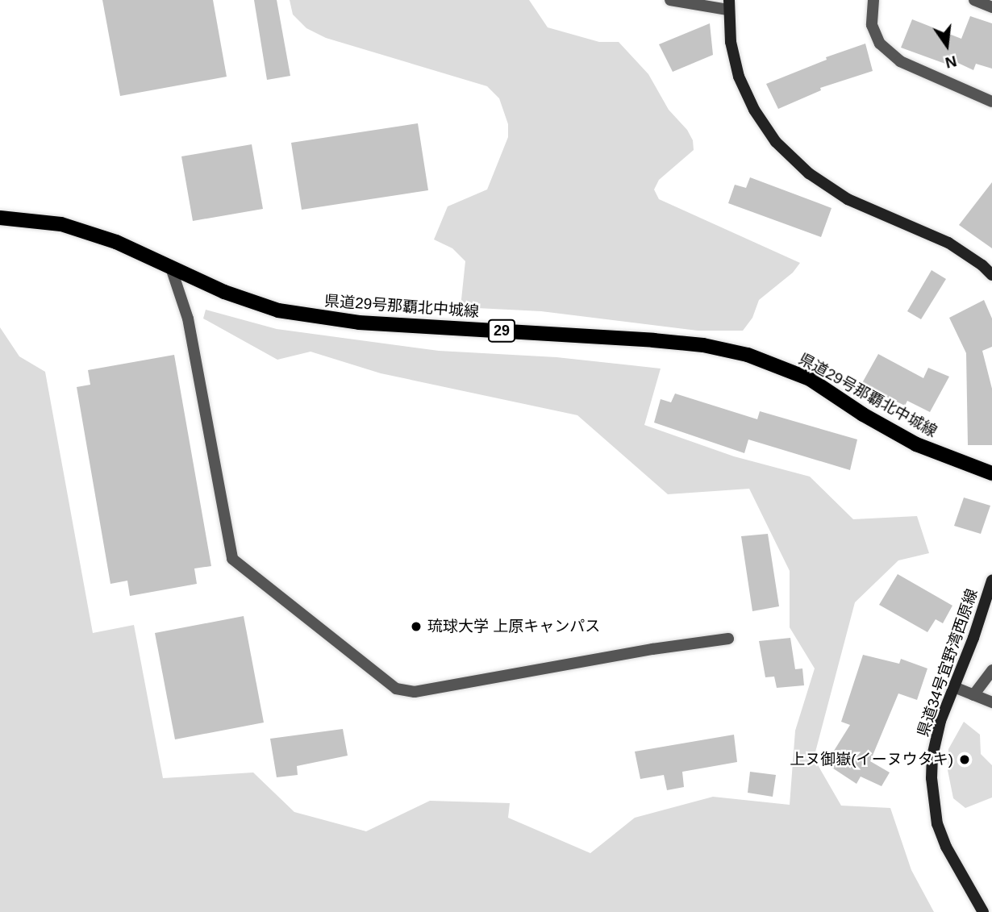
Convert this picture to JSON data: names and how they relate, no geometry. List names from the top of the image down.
{
  "streets": {
    "main road": ["県道29号那覇北中城線", "29"],
    "street": ["県道34号宜野湾西原線"]
  },
  "places": ["琉球大学 上原キャンパス", "上ヌ御嶽(イーヌウタキ)"],
  "north": "bottom"
}
